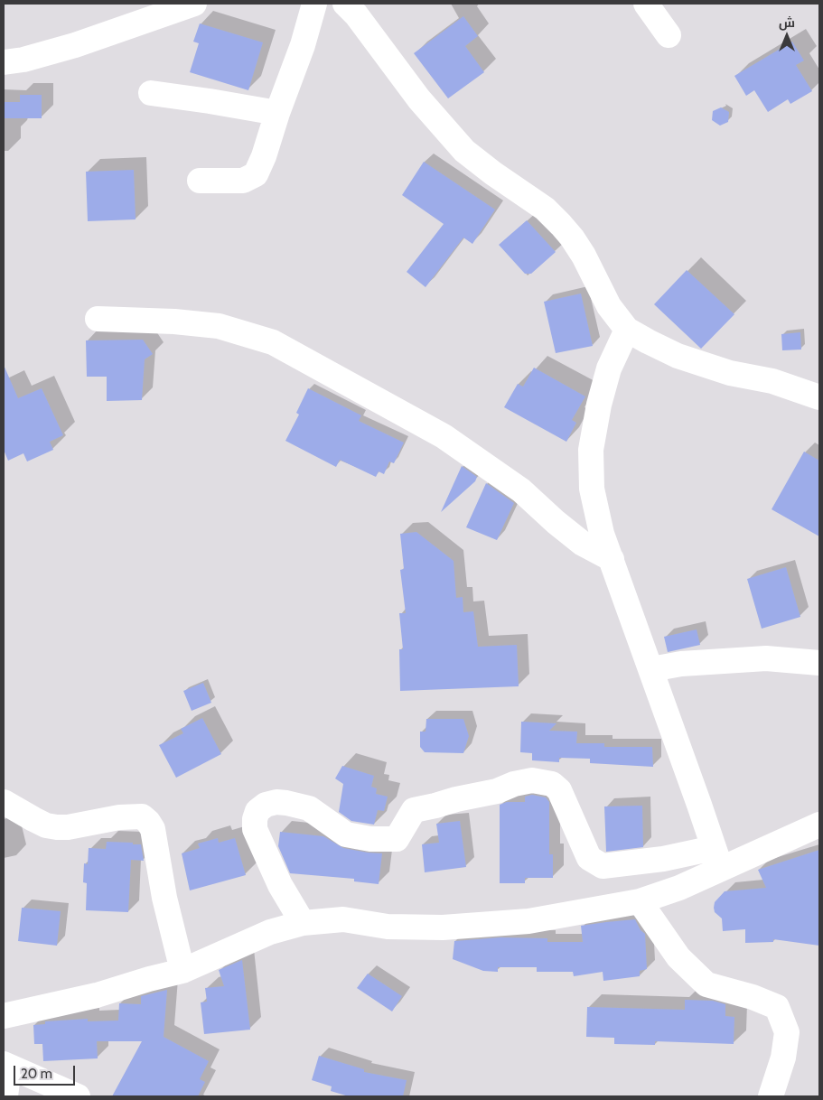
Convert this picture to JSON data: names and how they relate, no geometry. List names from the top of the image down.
{
  "scale_bar": "20 m",
  "north": "top"
}
